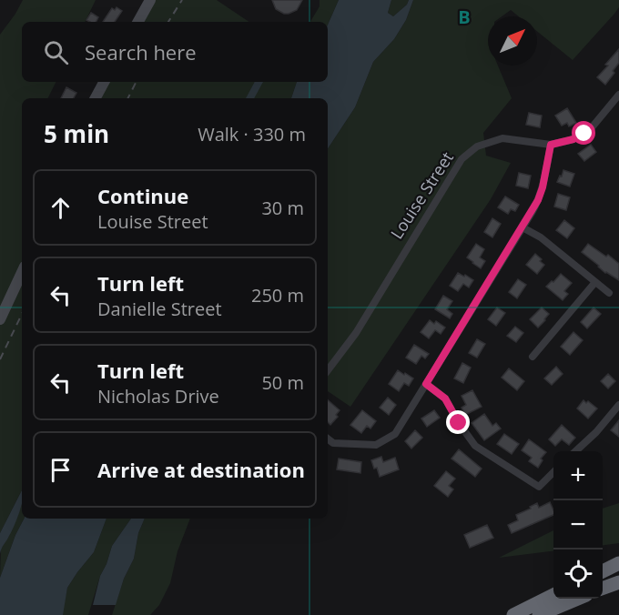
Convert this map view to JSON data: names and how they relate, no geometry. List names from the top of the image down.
{
  "streets": {
    "street": ["Louise Street"]
  },
  "north": "top right",
  "page": {
    "search": "Search here",
    "heading": ["5 min", "Walk · 330 m"],
    "list": [
      ["Continue", "Louise Street", "30 m"],
      ["Turn left", "Danielle Street", "250 m"],
      ["Turn left", "Nicholas Drive", "50 m"],
      "Arrive at destination"
    ],
    "map_buttons": ["+", "−"]
  },
  "grid": {
    "columns": ["B"]
  }
}
